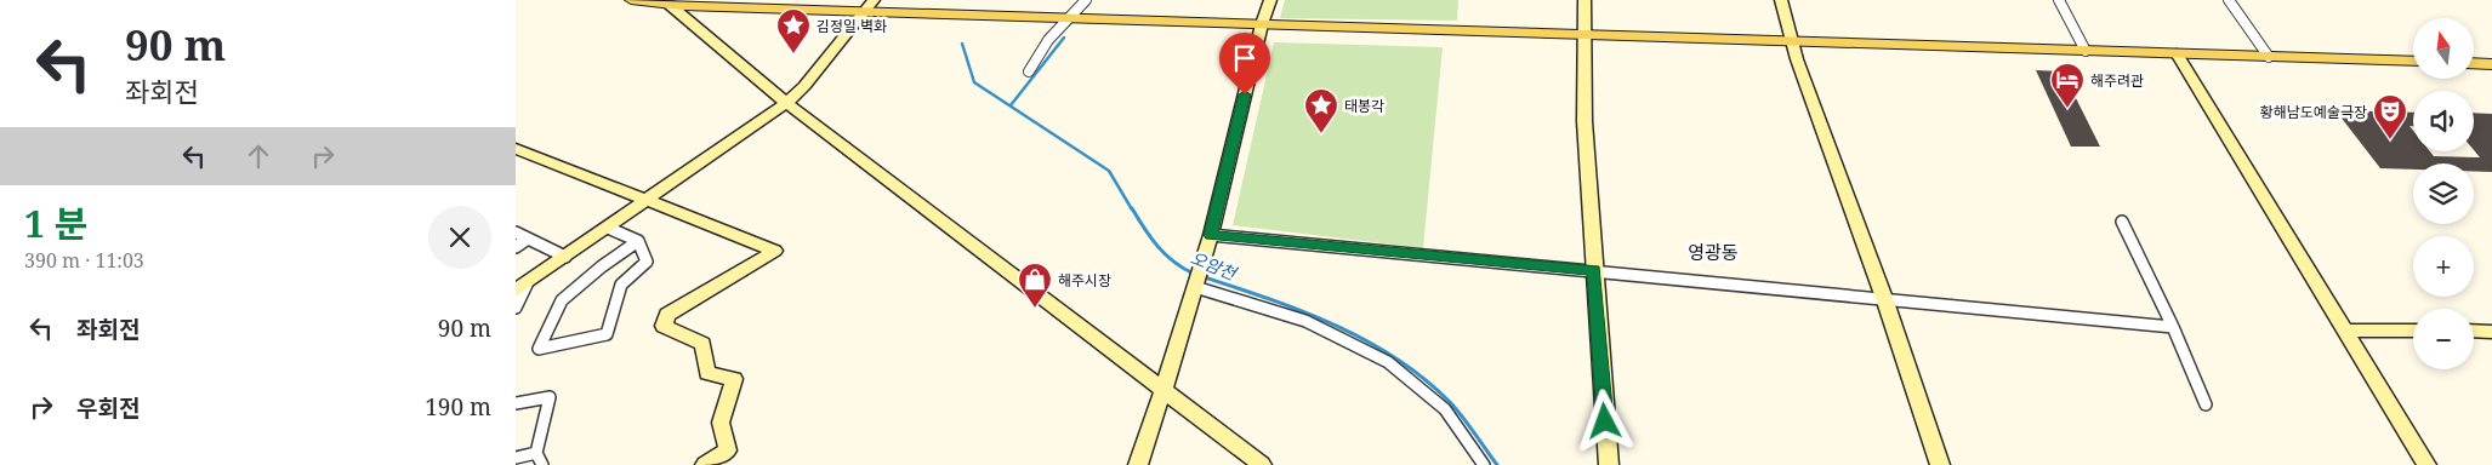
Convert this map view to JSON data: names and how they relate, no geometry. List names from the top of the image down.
{
  "districts": ["영광동"],
  "water": ["오암천"],
  "places": {
    "place": ["김정일 벽화", "태봉각"],
    "hotel": ["해주려관"],
    "theatre": ["황해남도예술극장"],
    "shop": ["해주시장"]
  },
  "north": "top",
  "page": {
    "turn": ["90 m", "좌회전"],
    "map_buttons": ["+", "−"],
    "heading": ["1 분", "390 m · 11:03"],
    "list": [
      {
        "name": "좌회전",
        "value": "90 m"
      },
      {
        "name": "우회전",
        "value": "190 m"
      }
    ]
  }
}
